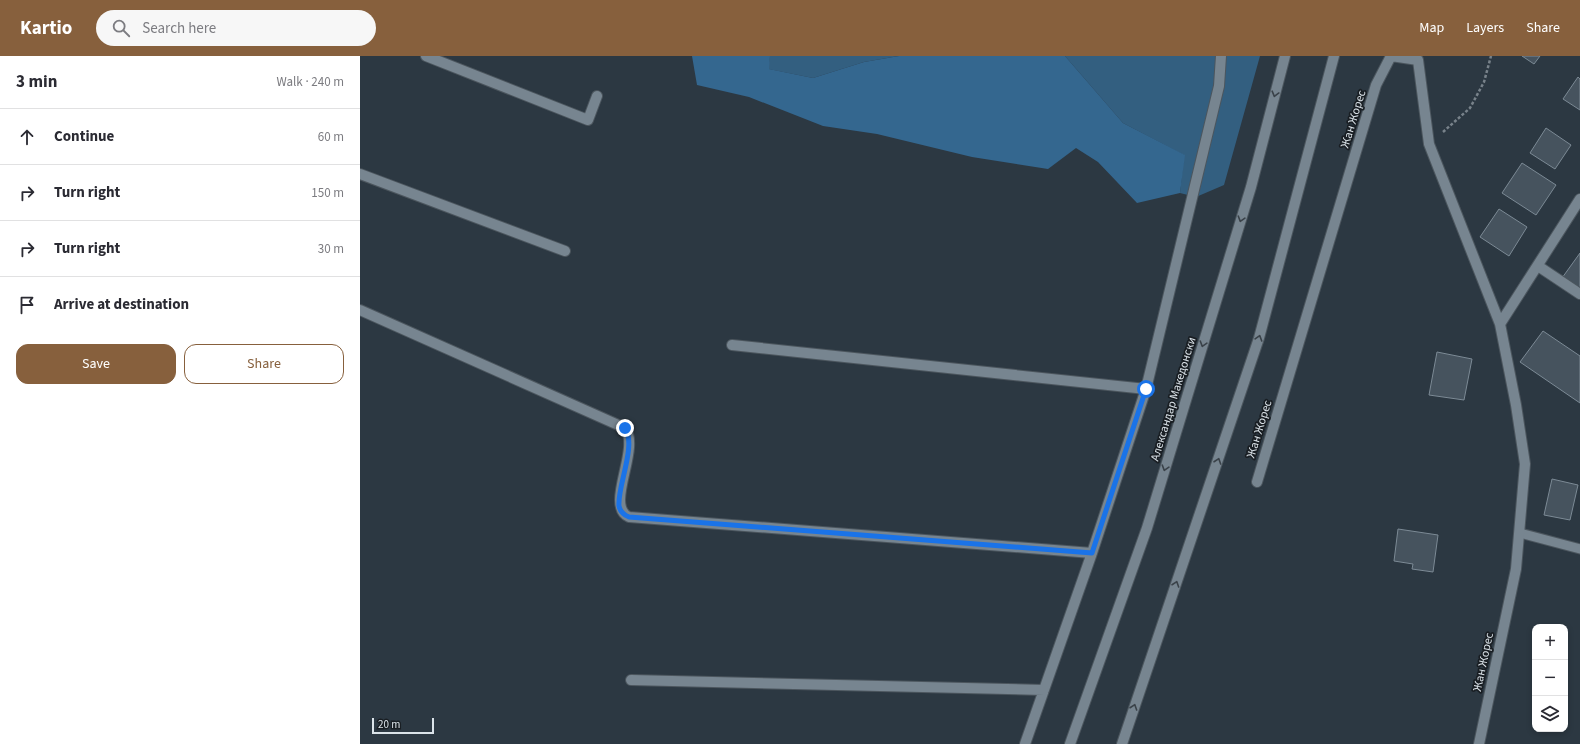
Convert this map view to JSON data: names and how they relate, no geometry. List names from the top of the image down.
{
  "streets": {
    "street": ["Жан Жорес", "Александар Македонски"]
  },
  "scale_bar": "20 m",
  "page": {
    "header": "Kartio",
    "search": "Search here",
    "nav": ["Map", "Layers", "Share"],
    "heading": ["3 min", "Walk · 240 m"],
    "list": [
      ["Continue", "60 m"],
      ["Turn right", "150 m"],
      ["Turn right", "30 m"],
      "Arrive at destination"
    ],
    "buttons": ["Save", "Share"],
    "map_buttons": ["+", "−"],
    "scale": "20 m"
  }
}
